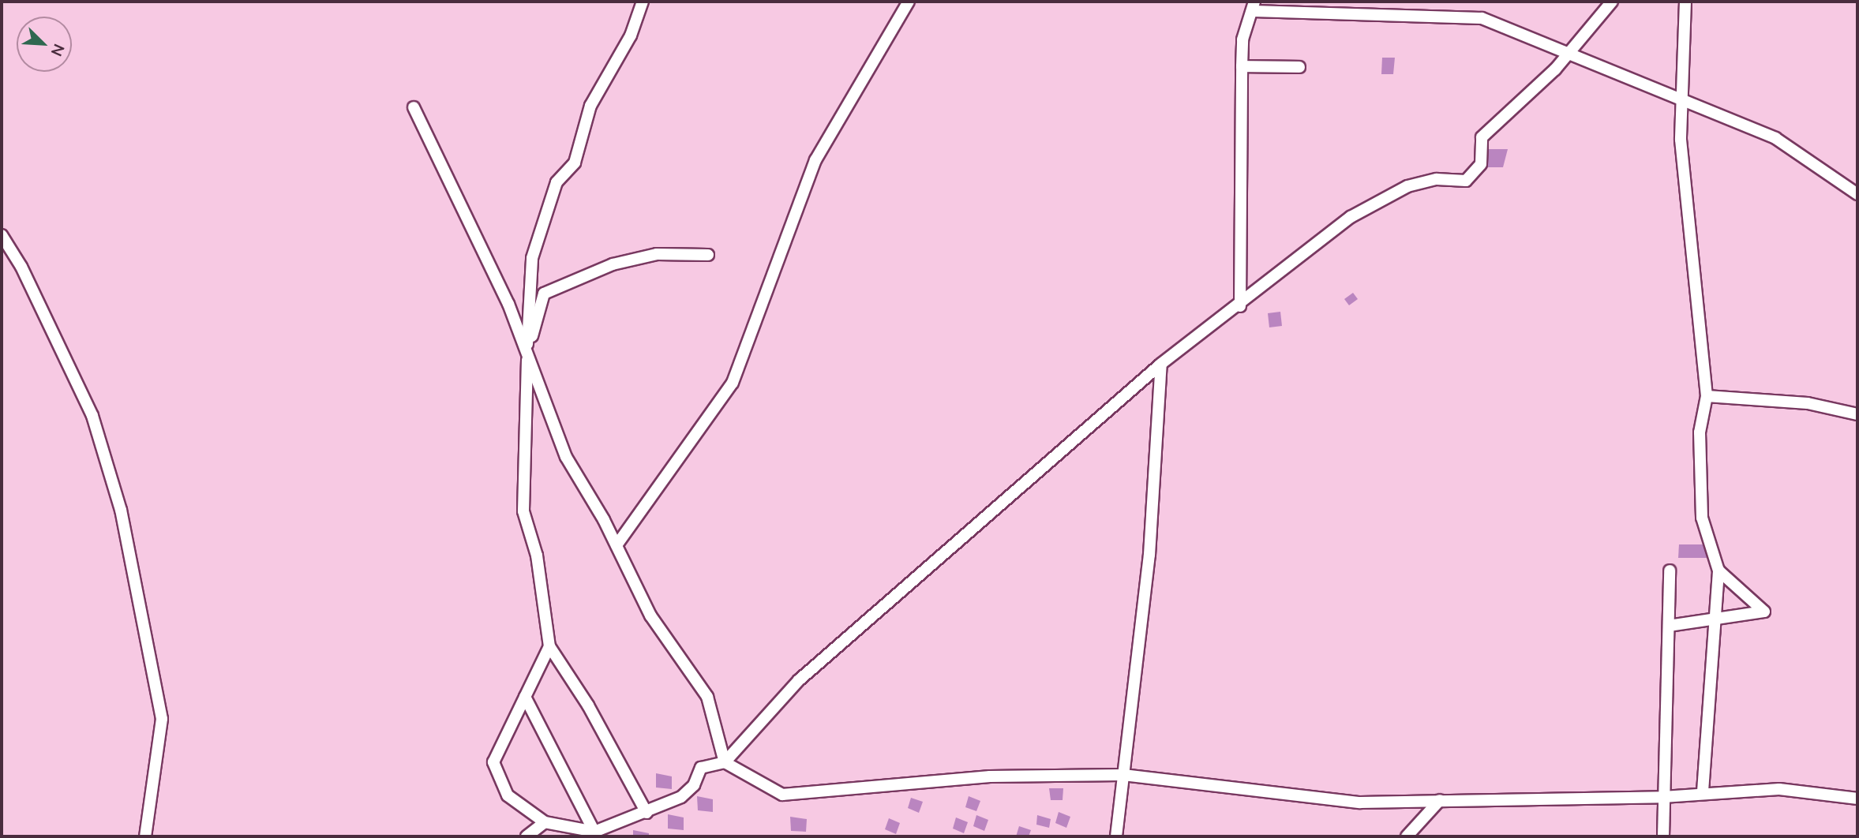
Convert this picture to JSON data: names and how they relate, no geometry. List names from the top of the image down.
{
  "north": "bottom right"
}
